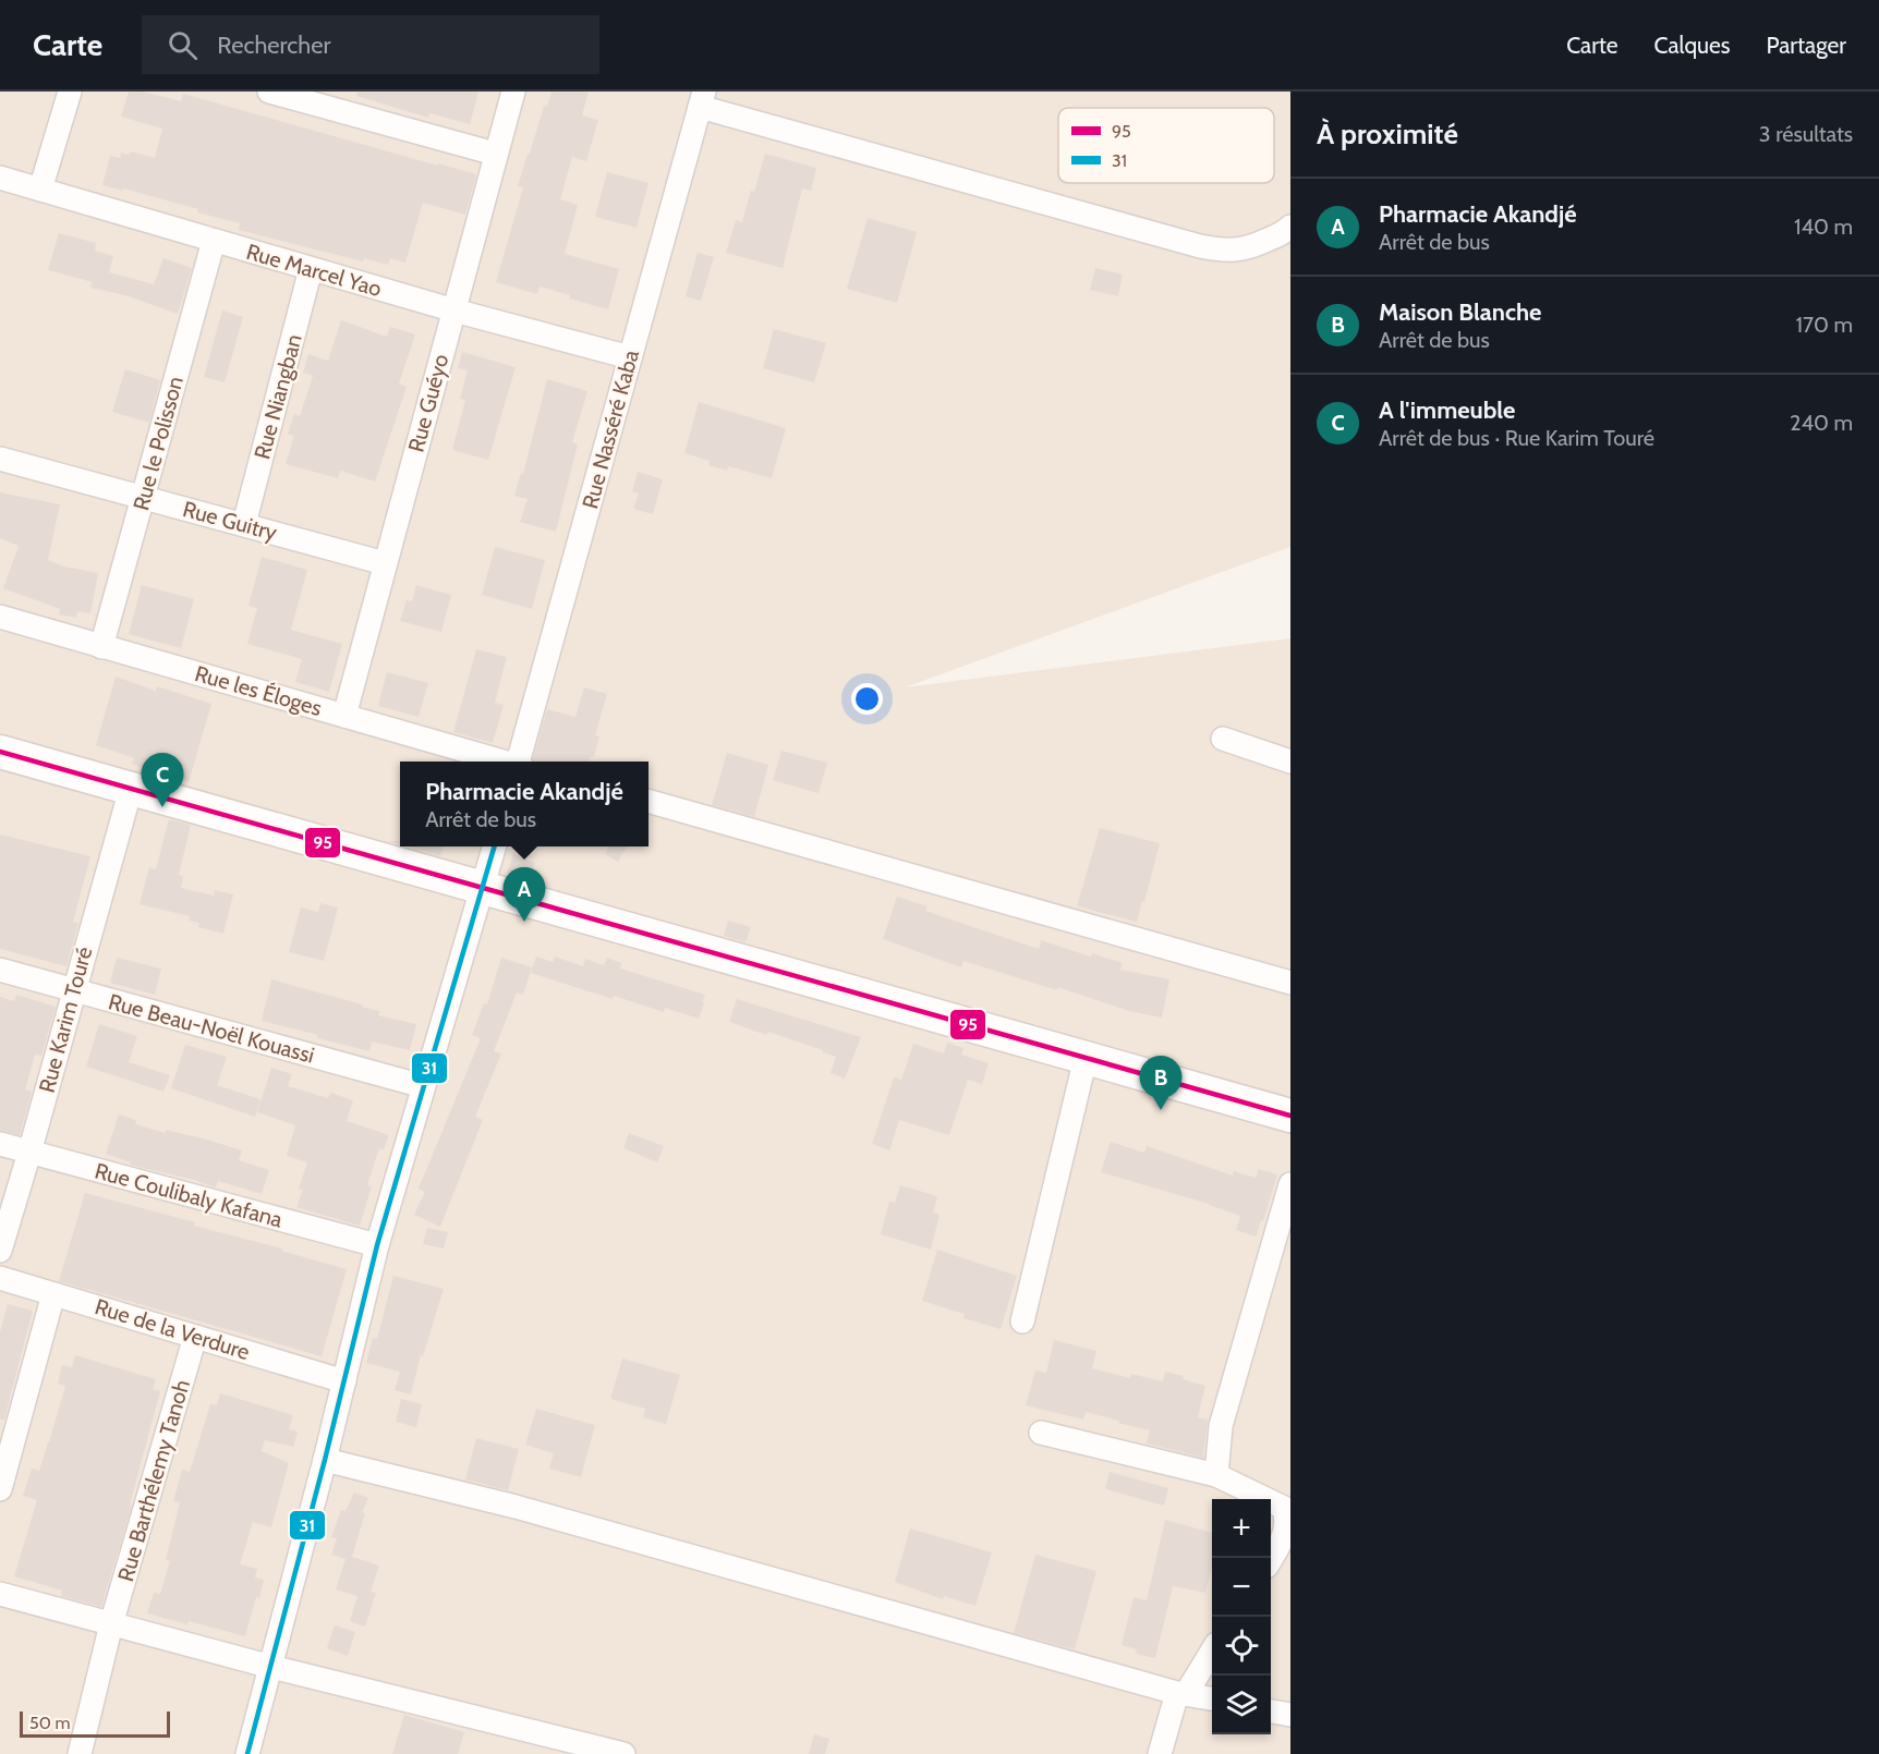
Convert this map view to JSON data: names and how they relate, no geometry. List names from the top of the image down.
{
  "streets": {
    "street": [
      "Rue Marcel Yao",
      "Rue Niangban",
      "Rue Guéyo",
      "Rue Nasséré Kaba",
      "Rue le Polisson",
      "Rue Guitry",
      "Rue les Éloges",
      "Rue Karim Touré",
      "Rue Beau-Noël Kouassi",
      "Rue Coulibaly Kafana",
      "Rue de la Verdure",
      "Rue Barthélemy Tanoh"
    ]
  },
  "crossings": [
    ["Rue Marcel Yao", "Rue Niangban"],
    ["Rue Marcel Yao", "Rue Guéyo"],
    ["Rue Marcel Yao", "Rue Nasséré Kaba"],
    ["Rue Marcel Yao", "Rue le Polisson"],
    ["Rue Niangban", "Rue Guitry"],
    ["Rue Guéyo", "Rue Guitry"],
    ["Rue Guéyo", "Rue les Éloges"],
    ["Rue le Polisson", "Rue Guitry"],
    ["Rue le Polisson", "Rue les Éloges"],
    ["Rue Karim Touré", "Rue Beau-Noël Kouassi"],
    ["Rue Karim Touré", "Rue Coulibaly Kafana"],
    ["Rue de la Verdure", "Rue Barthélemy Tanoh"]
  ],
  "lines": ["transit line 95", "transit line 31"],
  "legend": ["95", "31"],
  "scale_bar": "50 m",
  "page": {
    "header": "Carte",
    "search": "Rechercher",
    "nav": ["Carte", "Calques", "Partager"],
    "heading": ["À proximité", "3 résultats"],
    "list": [
      {
        "mark": "A",
        "name": "Pharmacie Akandjé",
        "note": "Arrêt de bus",
        "value": "140 m"
      },
      {
        "mark": "B",
        "name": "Maison Blanche",
        "note": "Arrêt de bus",
        "value": "170 m"
      },
      {
        "mark": "C",
        "name": "A l'immeuble",
        "note": "Arrêt de bus · Rue Karim Touré",
        "value": "240 m"
      }
    ],
    "pins": ["C", "A", "B"],
    "popup": ["Pharmacie Akandjé", "Arrêt de bus"],
    "map_buttons": ["+", "−"],
    "scale": "50 m"
  }
}
